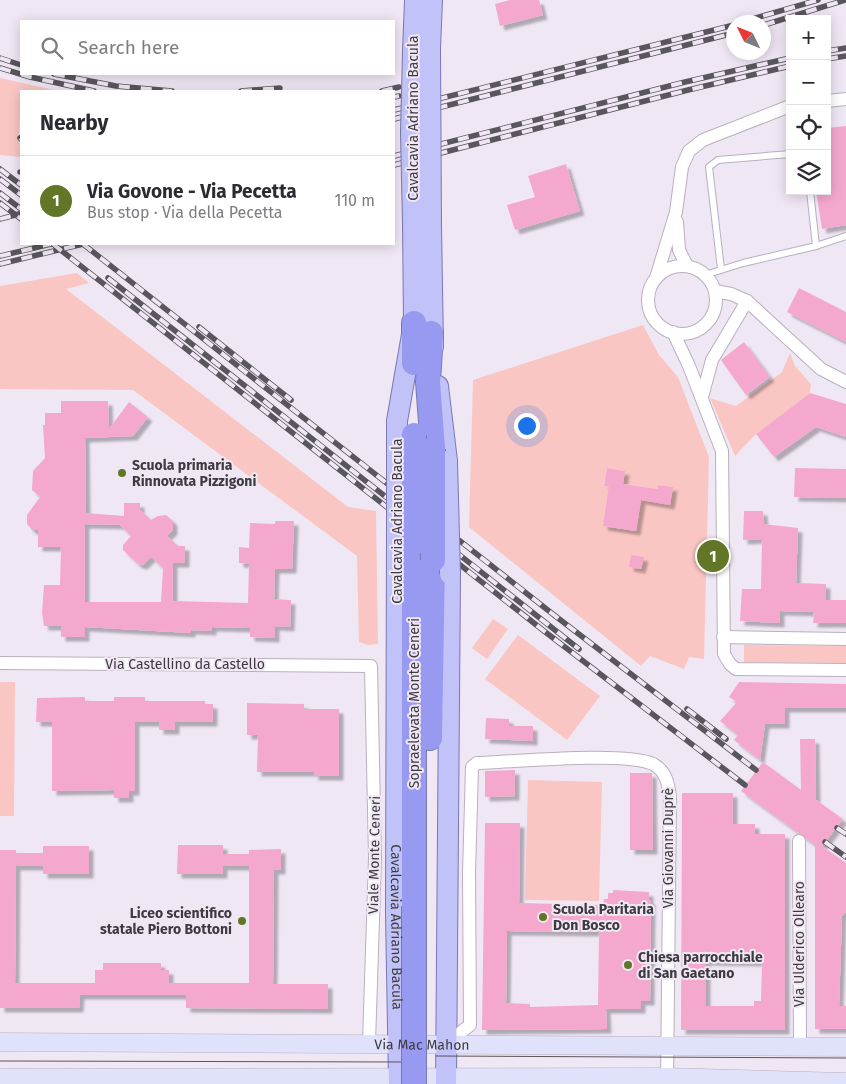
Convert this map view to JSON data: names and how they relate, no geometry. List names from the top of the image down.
{
  "streets": {
    "highway": ["Cavalcavia Adriano Bacula", "Sopraelevata Monte Ceneri"],
    "main road": ["Via Mac Mahon"],
    "street": [
      "Via Castellino da Castello",
      "Via Giovanni Duprè",
      "Viale Monte Ceneri",
      "Via Ulderico Ollearo"
    ]
  },
  "crossings": [
    ["Cavalcavia Adriano Bacula", "Sopraelevata Monte Ceneri"],
    ["Cavalcavia Adriano Bacula", "Via Giovanni Duprè"],
    ["Cavalcavia Adriano Bacula", "Via Mac Mahon"],
    ["Via Castellino da Castello", "Viale Monte Ceneri"],
    ["Via Giovanni Duprè", "Via Mac Mahon"],
    ["Viale Monte Ceneri", "Via Mac Mahon"],
    ["Via Ulderico Ollearo", "Via Mac Mahon"]
  ],
  "places": [
    "Scuola primaria Rinnovata Pizzigoni",
    "Scuola Paritaria Don Bosco",
    "Liceo scientifico statale Piero Bottoni",
    "Chiesa parrocchiale di San Gaetano"
  ],
  "north": "top left",
  "page": {
    "map_buttons": ["+", "−"],
    "search": "Search here",
    "heading": "Nearby",
    "list": [
      {
        "mark": "1",
        "name": "Via Govone - Via Pecetta",
        "note": "Bus stop · Via della Pecetta",
        "value": "110 m"
      }
    ],
    "pins": "1"
  }
}
